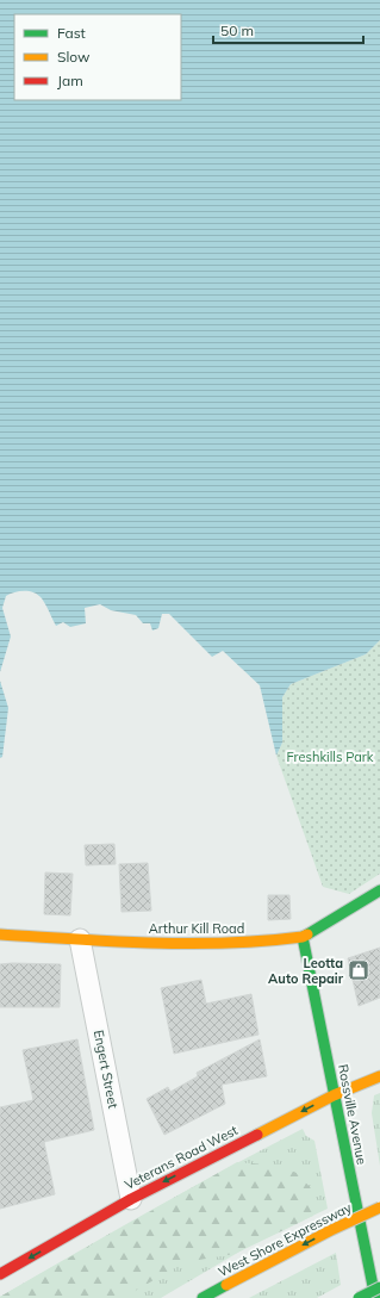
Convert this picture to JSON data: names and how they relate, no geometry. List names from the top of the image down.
{
  "streets": {
    "main road": [
      "Arthur Kill Road",
      "Rossville Avenue",
      "Veterans Road West",
      "West Shore Expressway"
    ],
    "street": ["Engert Street"]
  },
  "crossings": [
    ["Arthur Kill Road", "Engert Street"],
    ["Arthur Kill Road", "Rossville Avenue"],
    ["Engert Street", "Veterans Road West"],
    ["Rossville Avenue", "Veterans Road West"]
  ],
  "one_way": ["Veterans Road West", "West Shore Expressway"],
  "parks": ["Freshkills Park"],
  "places": {
    "shop": ["Leotta Auto Repair"]
  },
  "legend": ["Fast", "Slow", "Jam"],
  "scale_bar": "50 m"
}
